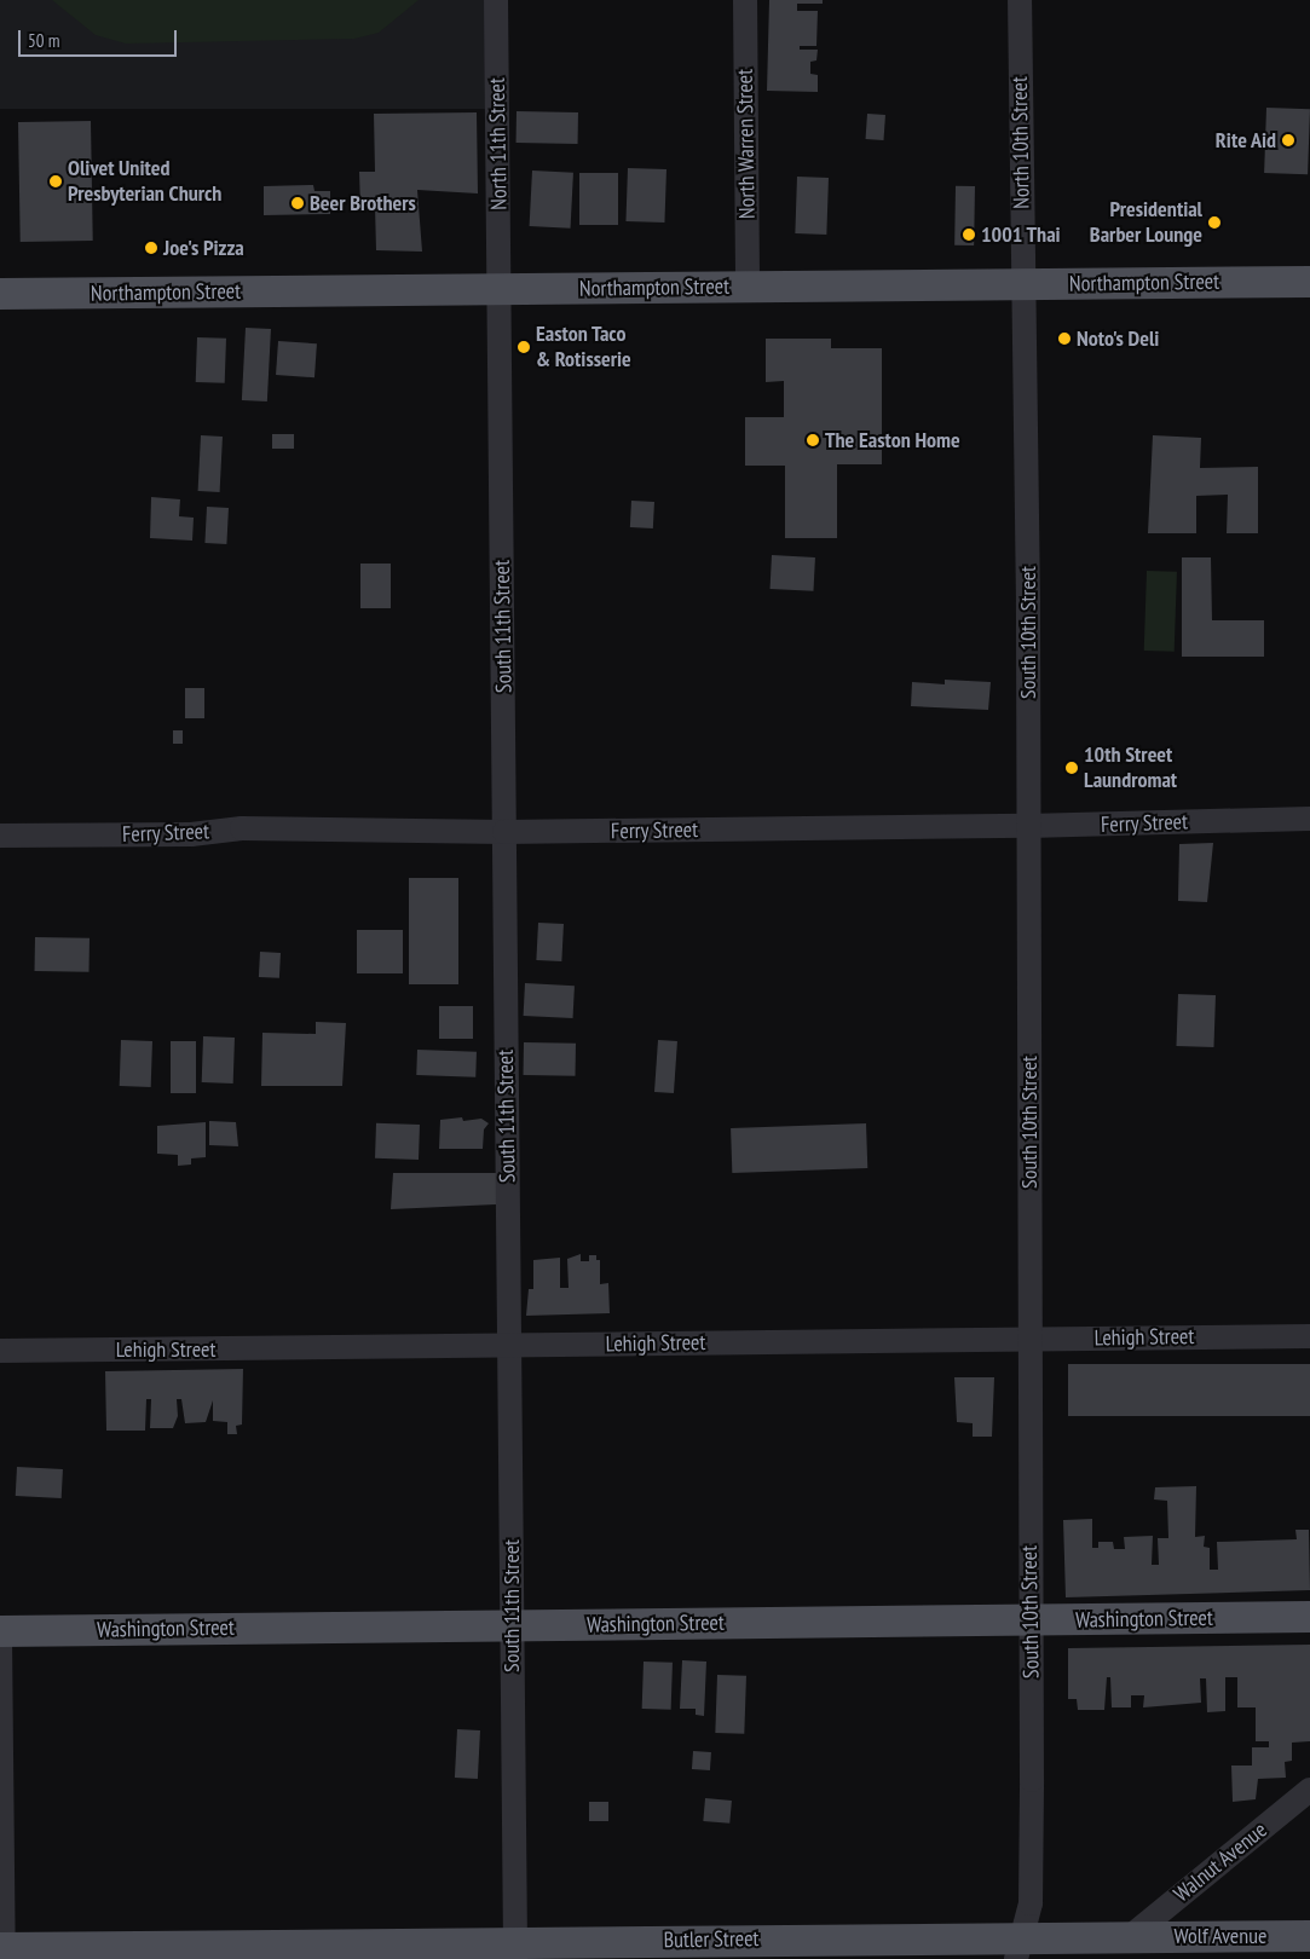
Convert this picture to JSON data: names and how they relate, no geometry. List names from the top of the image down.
{
  "streets": {
    "main road": [
      "Northampton Street",
      "Washington Street",
      "Wolf Avenue",
      "Butler Street"
    ],
    "street": [
      "North 10th Street",
      "North 11th Street",
      "North Warren Street",
      "South 11th Street",
      "South 10th Street",
      "Ferry Street",
      "Lehigh Street",
      "Walnut Avenue"
    ]
  },
  "crossings": [
    ["North 10th Street", "Northampton Street"],
    ["North 10th Street", "South 10th Street"],
    ["North 11th Street", "Northampton Street"],
    ["North 11th Street", "South 11th Street"],
    ["North Warren Street", "Northampton Street"],
    ["Northampton Street", "South 11th Street"],
    ["Northampton Street", "South 10th Street"],
    ["South 11th Street", "Ferry Street"],
    ["South 11th Street", "Lehigh Street"],
    ["South 11th Street", "Washington Street"],
    ["South 11th Street", "Butler Street"],
    ["South 10th Street", "Ferry Street"],
    ["South 10th Street", "Lehigh Street"],
    ["South 10th Street", "Washington Street"],
    ["South 10th Street", "Butler Street"],
    ["Walnut Avenue", "Wolf Avenue"],
    ["Walnut Avenue", "Butler Street"],
    ["Wolf Avenue", "Butler Street"]
  ],
  "places": [
    "Rite Aid",
    "Olivet United Presbyterian Church",
    "Beer Brothers",
    "Presidential Barber Lounge",
    "1001 Thai",
    "Joe's Pizza",
    "Noto's Deli",
    "Easton Taco & Rotisserie",
    "The Easton Home",
    "10th Street Laundromat"
  ],
  "scale_bar": "50 m"
}
